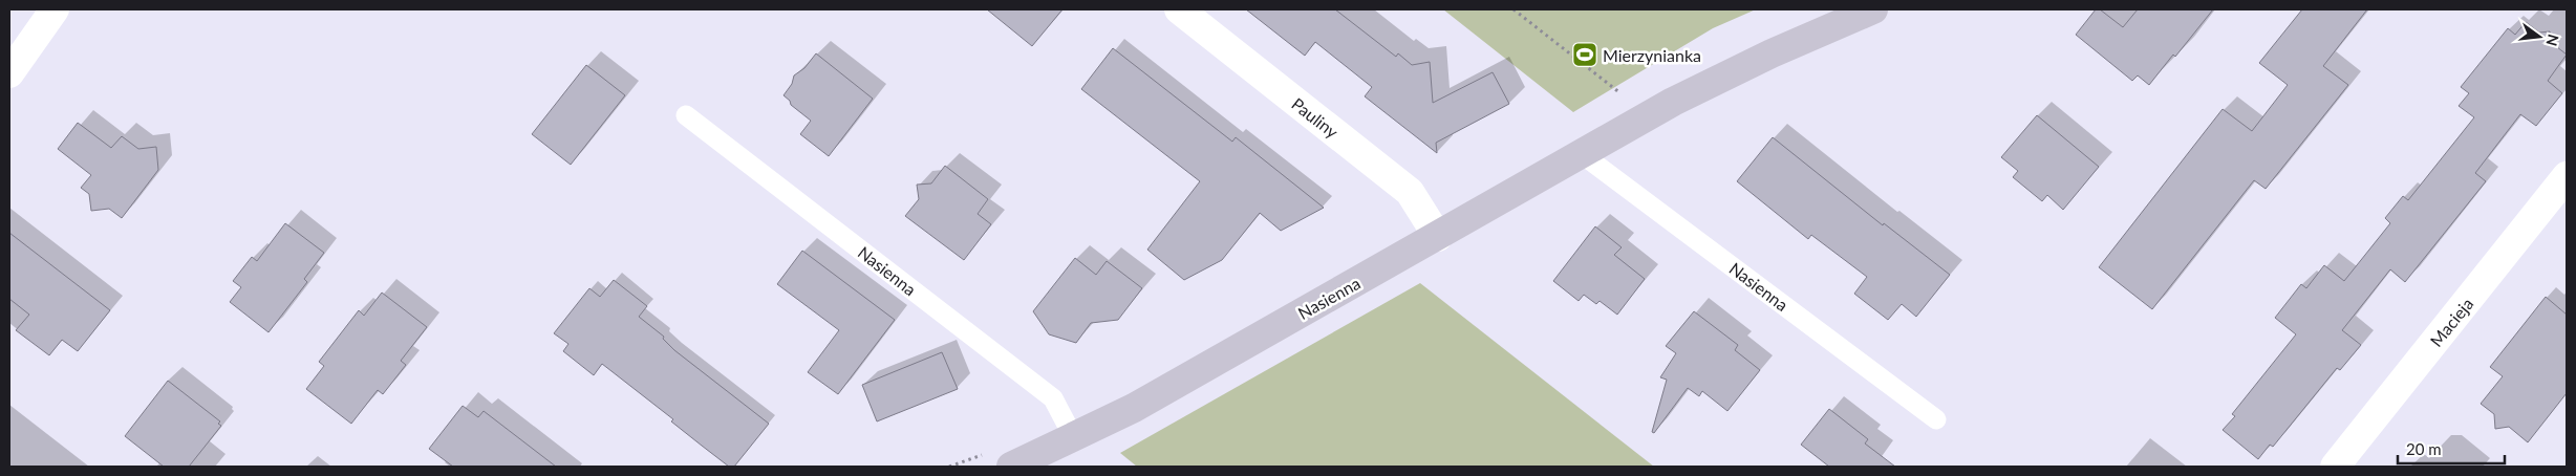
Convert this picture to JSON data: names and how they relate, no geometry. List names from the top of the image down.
{
  "streets": {
    "street": ["Pauliny", "Nasienna", "Macieja"]
  },
  "crossings": [
    ["Pauliny", "Nasienna"]
  ],
  "places": {
    "sports": ["Mierzynianka"]
  },
  "scale_bar": "20 m",
  "north": "right"
}
